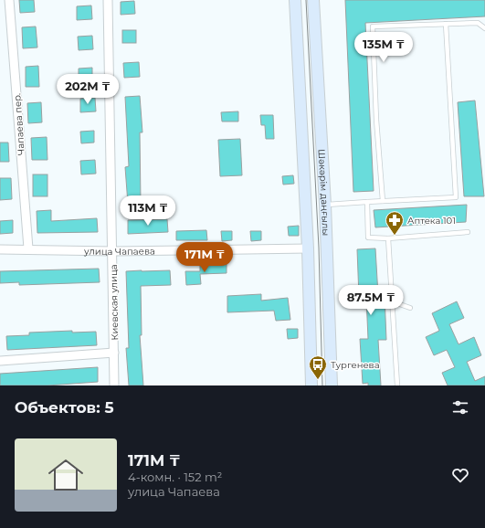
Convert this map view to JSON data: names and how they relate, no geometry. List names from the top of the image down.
{
  "streets": {
    "main road": ["Шәкәрім даңғылы", "улица Чапаева"],
    "street": ["Чапаева пер.", "Киевская улица"]
  },
  "crossings": [
    ["Чапаева пер.", "улица Чапаева"],
    ["Шәкәрім даңғылы", "улица Чапаева"],
    ["улица Чапаева", "Киевская улица"]
  ],
  "places": {
    "pharmacy": ["Аптека 101"],
    "bus stop": ["Тургенева"]
  },
  "page": {
    "price": [
      "135M ₸",
      "202M ₸",
      "113M ₸",
      "171M ₸",
      "87.5M ₸"
    ],
    "heading": "Объектов: 5",
    "list": [
      {
        "name": "171M ₸",
        "note": "4-комн. · 152 m² · улица Чапаева"
      }
    ]
  }
}
